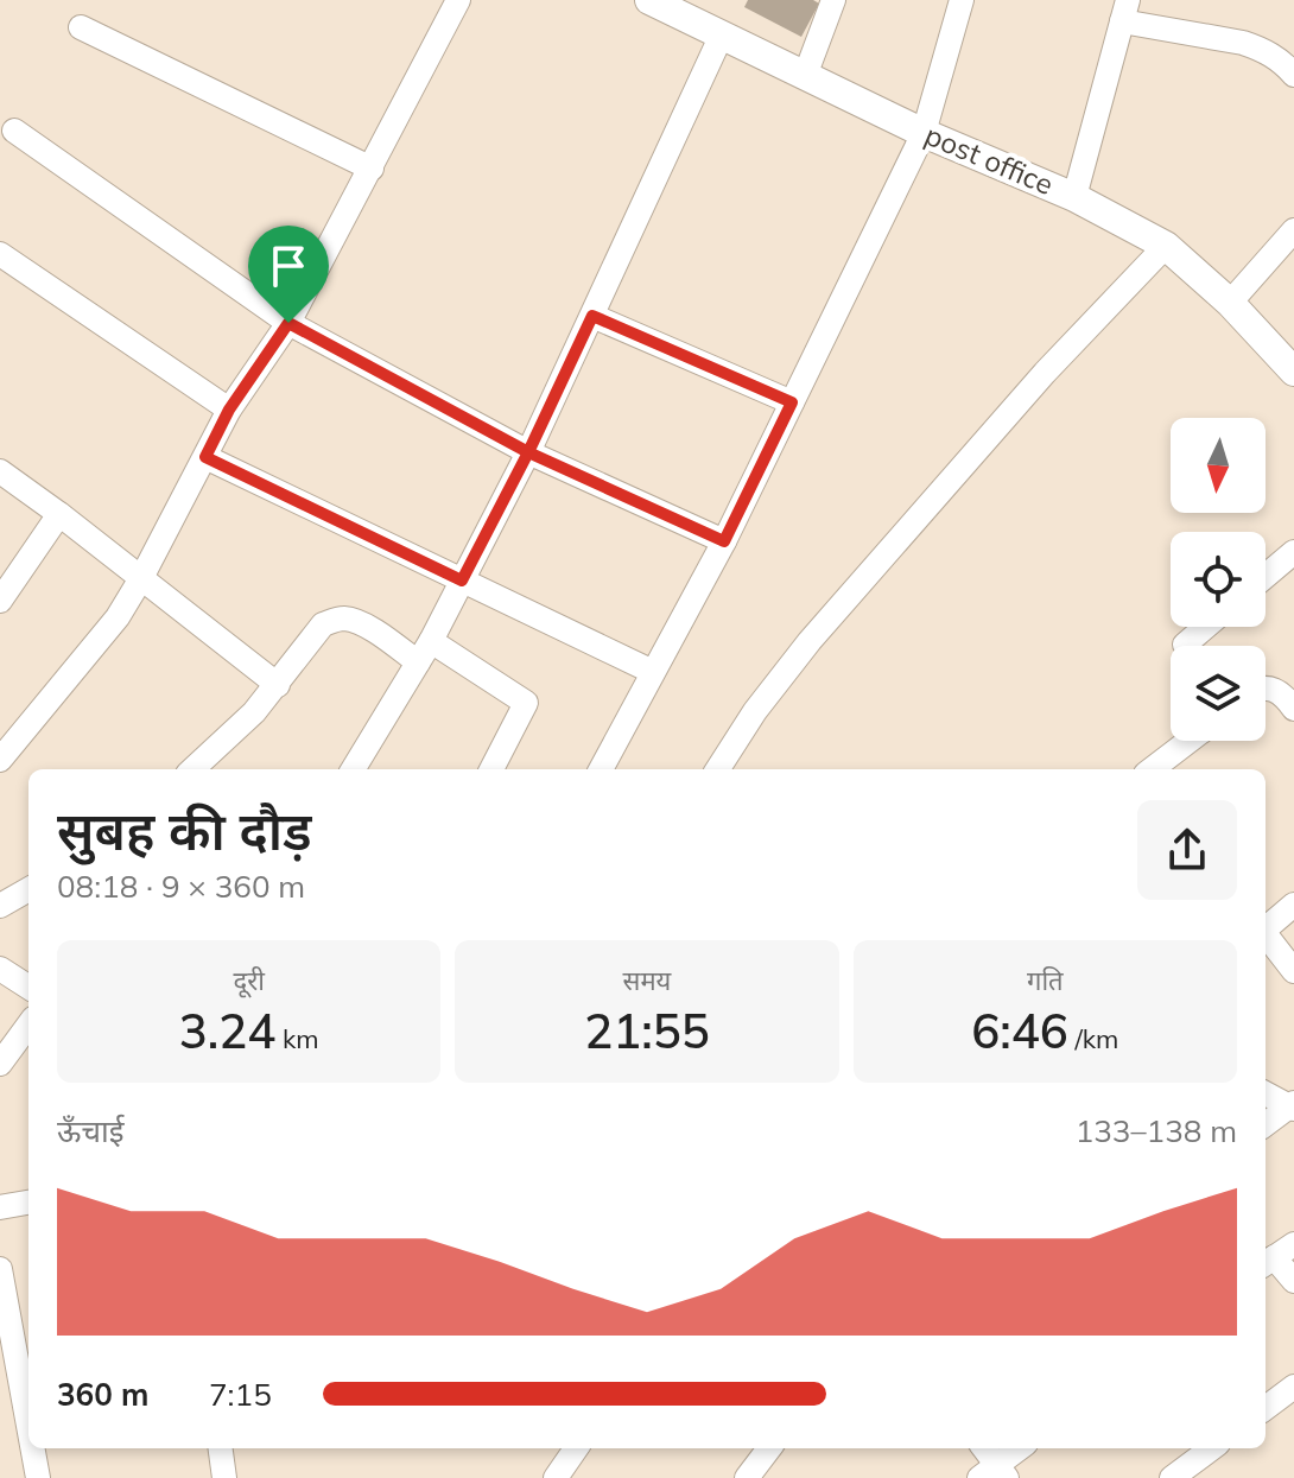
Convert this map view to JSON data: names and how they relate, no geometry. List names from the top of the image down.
{
  "streets": {
    "street": ["post office"]
  },
  "north": "bottom",
  "page": {
    "heading": ["सुबह की दौड़", "08:18 · 9 × 360 m"],
    "stats": [
      ["दूरी", "3.24 km"],
      ["समय", "21:55"],
      ["गति", "6:46 /km"]
    ],
    "chart": ["ऊँचाई", "133–138 m"],
    "list": [
      {
        "name": "360 m",
        "note": "7:15"
      }
    ]
  }
}
